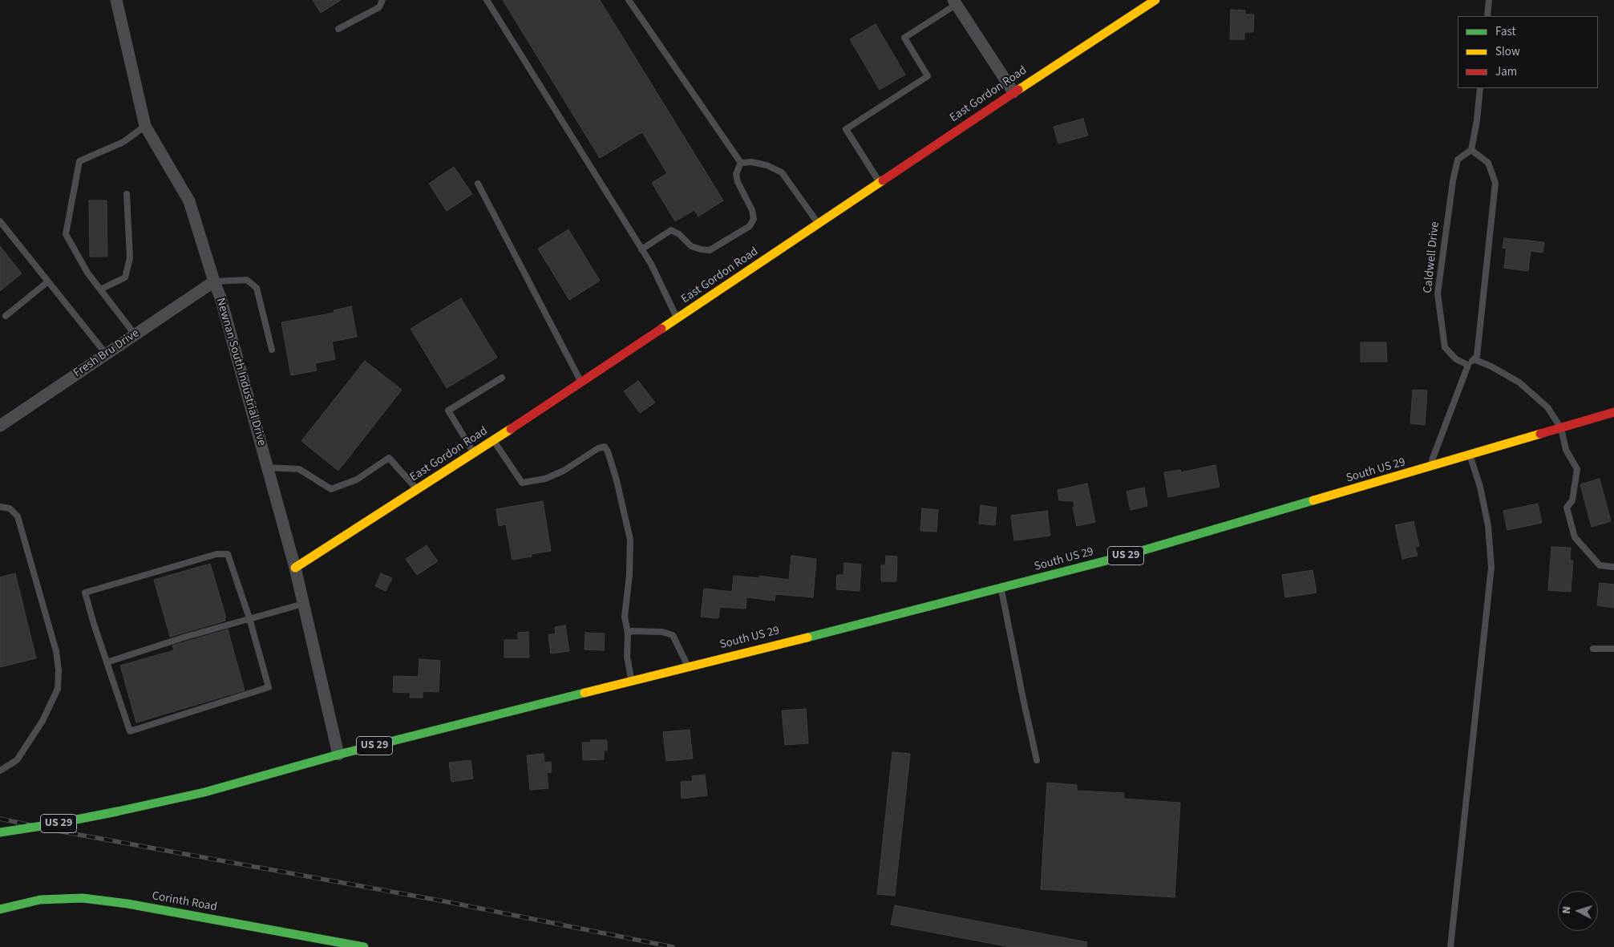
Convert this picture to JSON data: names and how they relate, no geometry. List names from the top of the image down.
{
  "streets": {
    "main road": [
      "East Gordon Road",
      "South US 29",
      "US 29",
      "Corinth Road"
    ],
    "street": ["Fresh Bru Drive", "Newnan South Industrial Drive"],
    "lane": ["Caldwell Drive"]
  },
  "crossings": [
    ["East Gordon Road", "Newnan South Industrial Drive"],
    ["Fresh Bru Drive", "Newnan South Industrial Drive"],
    ["Newnan South Industrial Drive", "US 29"],
    ["South US 29", "US 29"]
  ],
  "legend": ["Fast", "Slow", "Jam"],
  "north": "left"
}
